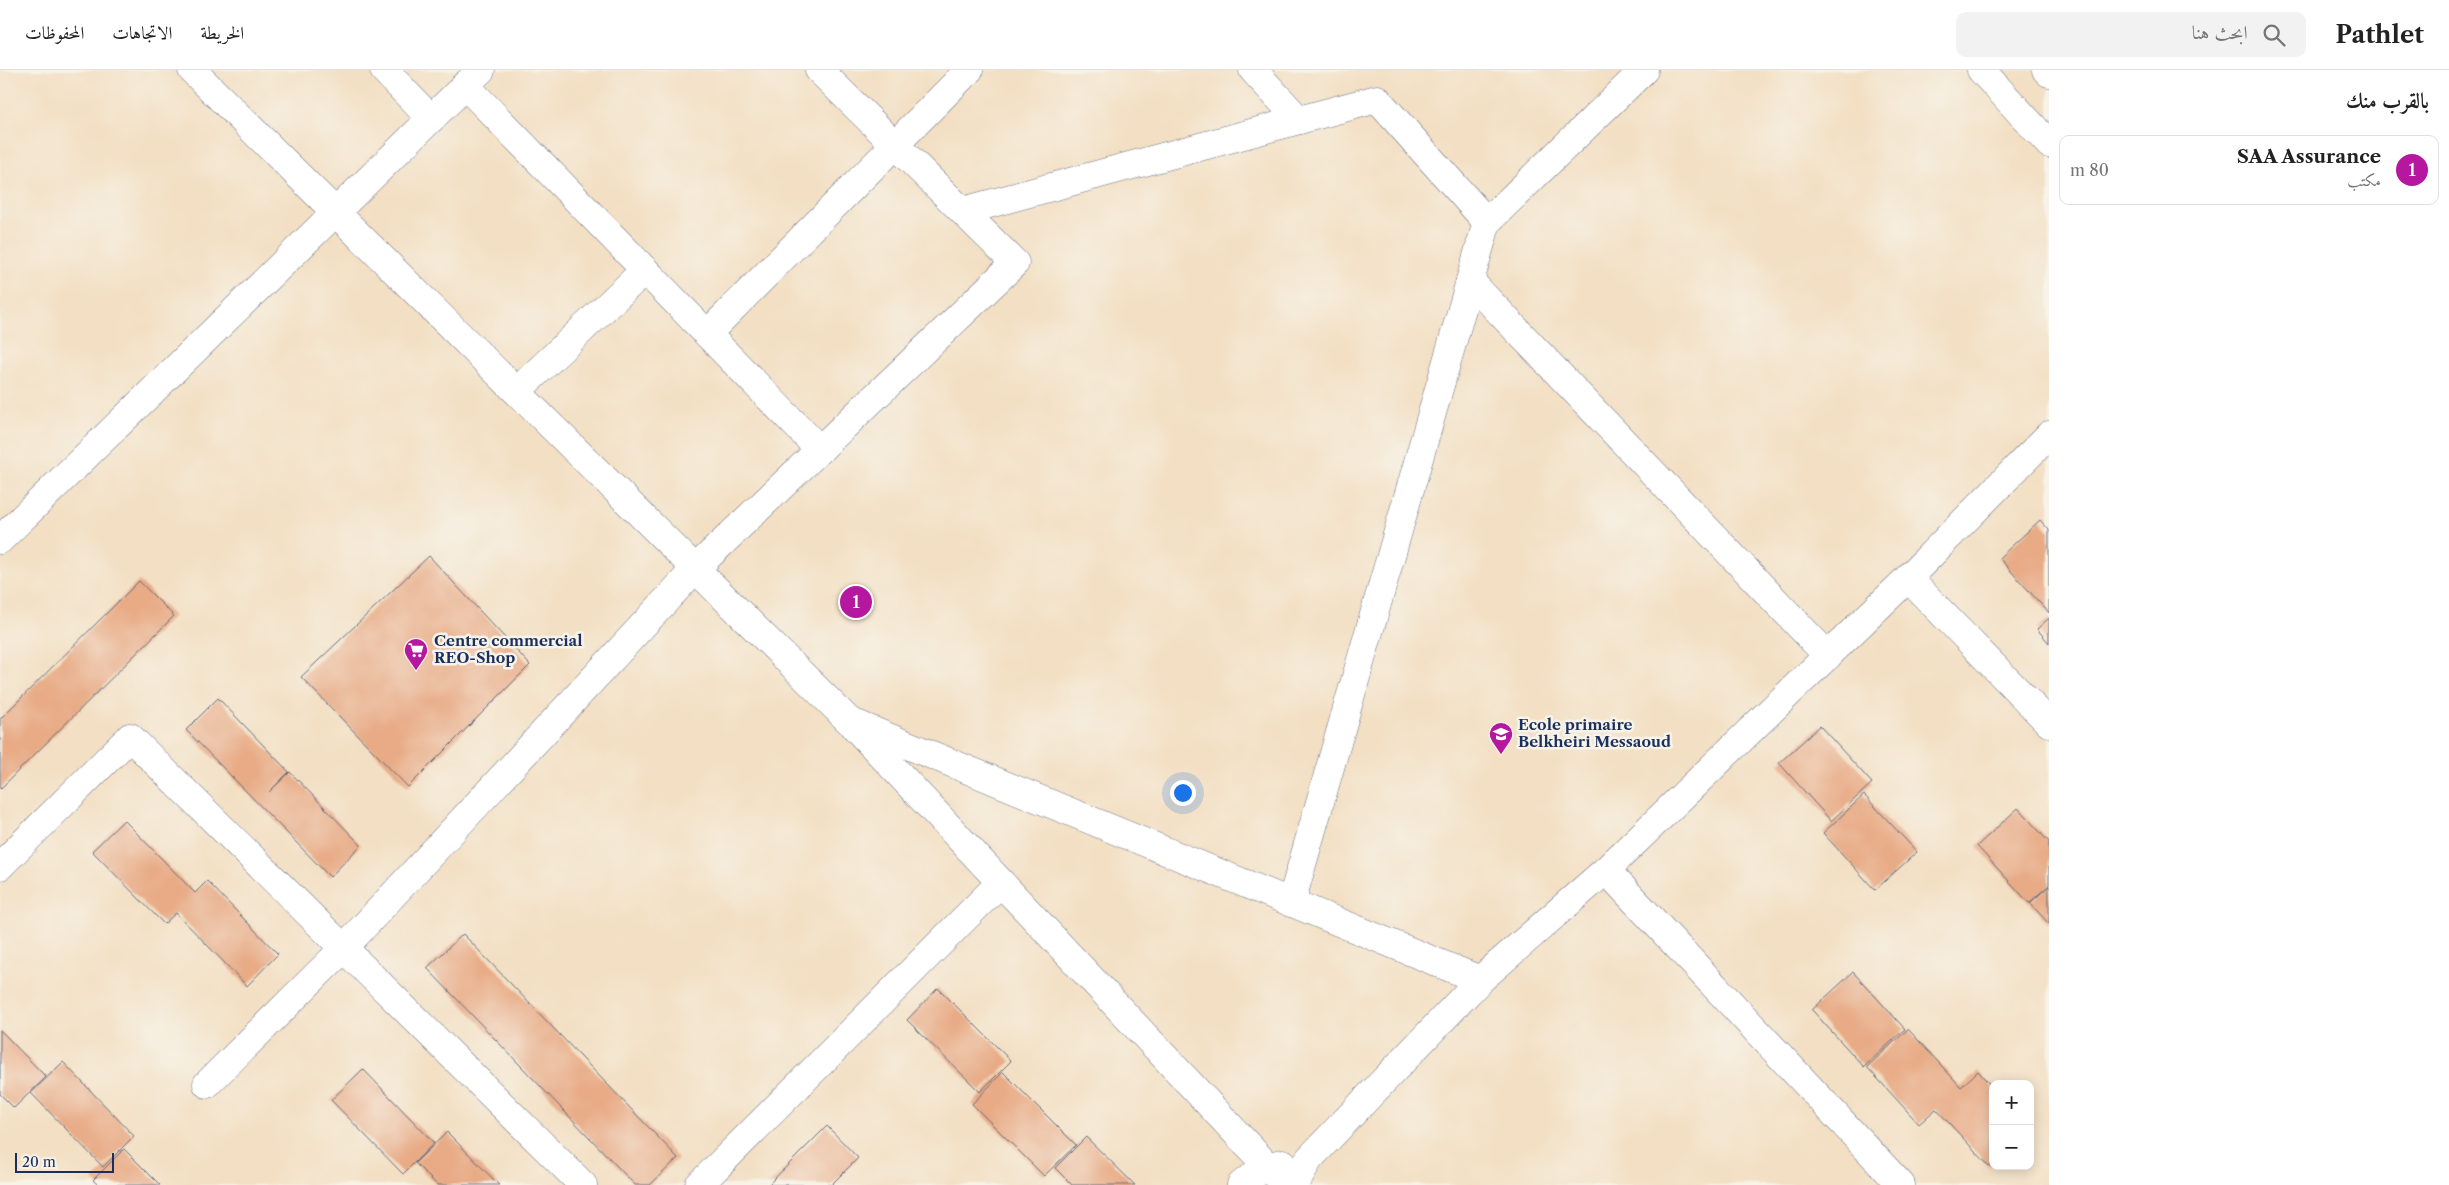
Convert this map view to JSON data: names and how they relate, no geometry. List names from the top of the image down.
{
  "places": {
    "supermarket": ["Centre commercial REO-Shop"],
    "school or university": ["Ecole primaire Belkheiri Messaoud"]
  },
  "scale_bar": "20 m",
  "page": {
    "header": "Pathlet",
    "search": "ابحث هنا",
    "nav": ["الخريطة", "الاتجاهات", "المحفوظات"],
    "heading": "بالقرب منك",
    "list": [
      {
        "mark": "1",
        "name": "SAA Assurance",
        "note": "مكتب",
        "value": "80 m"
      }
    ],
    "pins": "1",
    "map_buttons": ["+", "−"],
    "scale": "20 m"
  }
}
